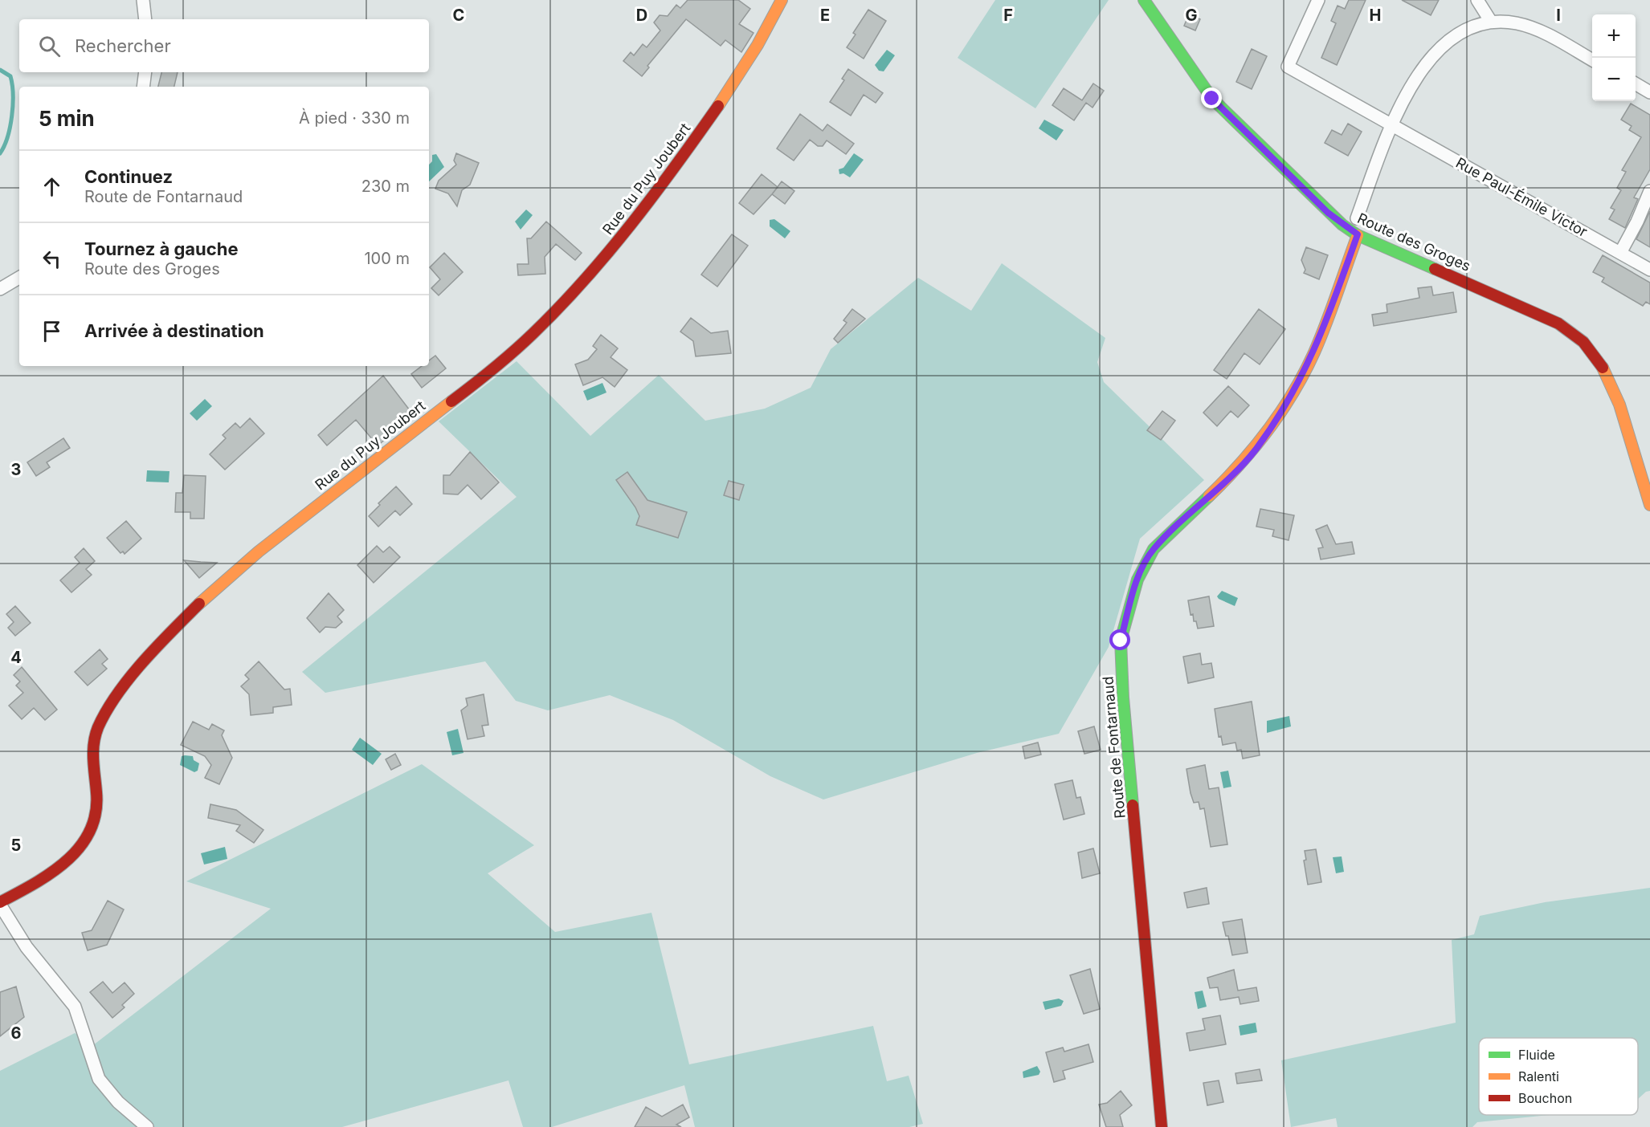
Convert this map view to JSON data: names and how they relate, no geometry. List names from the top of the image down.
{
  "streets": {
    "street": [
      "Rue du Puy Joubert",
      "Rue Paul-Émile Victor",
      "Route des Groges",
      "Route de Fontarnaud"
    ]
  },
  "crossings": [
    ["Route des Groges", "Route de Fontarnaud"]
  ],
  "legend": ["Fluide", "Ralenti", "Bouchon"],
  "page": {
    "map_buttons": ["+", "−"],
    "search": "Rechercher",
    "heading": ["5 min", "À pied · 330 m"],
    "list": [
      ["Continuez", "Route de Fontarnaud", "230 m"],
      ["Tournez à gauche", "Route des Groges", "100 m"],
      "Arrivée à destination"
    ]
  },
  "grid": {
    "columns": [
      "C",
      "D",
      "E",
      "F",
      "G",
      "H",
      "I"
    ],
    "rows": [
      "3",
      "4",
      "5",
      "6"
    ]
  }
}
